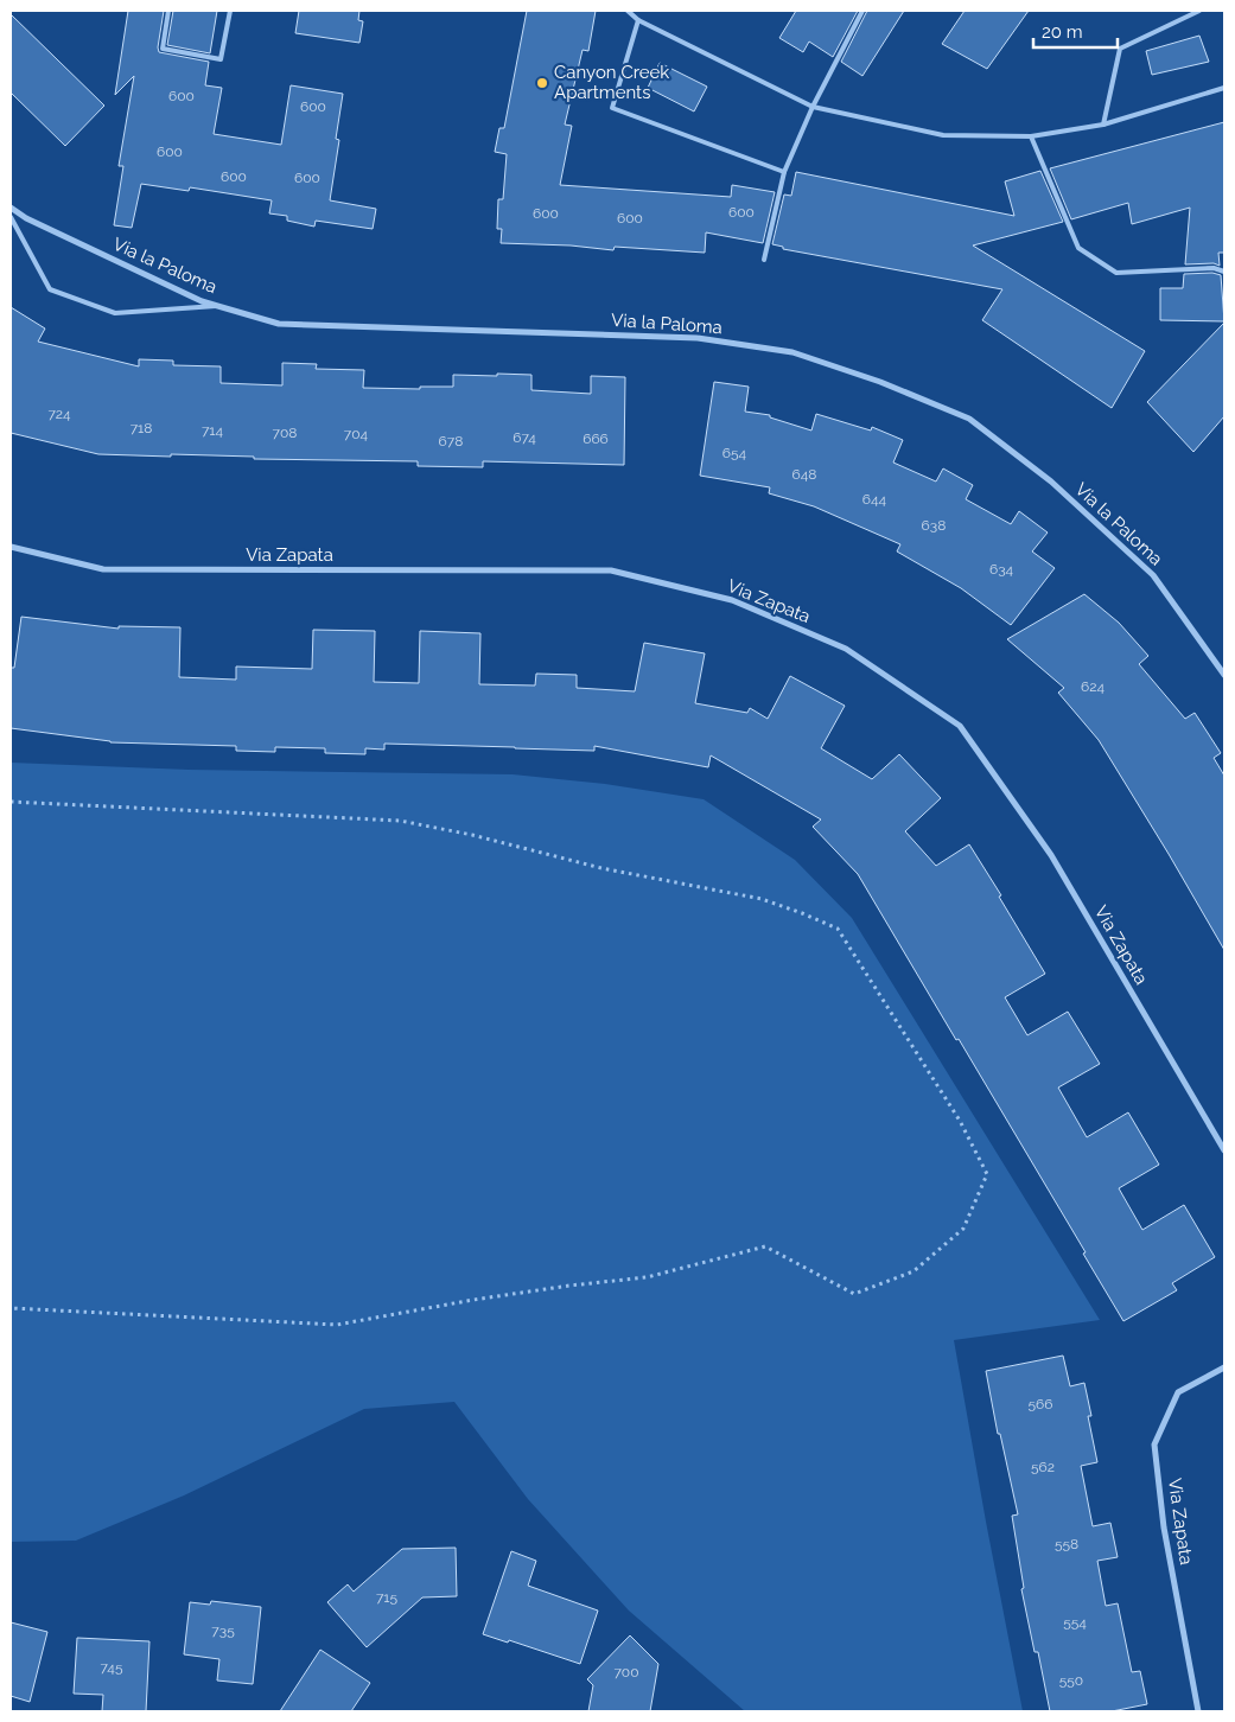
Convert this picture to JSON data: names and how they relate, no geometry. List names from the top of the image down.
{
  "streets": {
    "street": ["Via la Paloma", "Via Zapata"]
  },
  "places": ["Canyon Creek Apartments"],
  "house_numbers": [
    "600",
    "600",
    "600",
    "600",
    "600",
    "600",
    "600",
    "600",
    "724",
    "718",
    "714",
    "708",
    "704",
    "674",
    "666",
    "678",
    "654",
    "648",
    "644",
    "638",
    "634",
    "624",
    "566",
    "562",
    "558",
    "715",
    "554",
    "735",
    "745",
    "700",
    "550"
  ],
  "scale_bar": "20 m"
}
